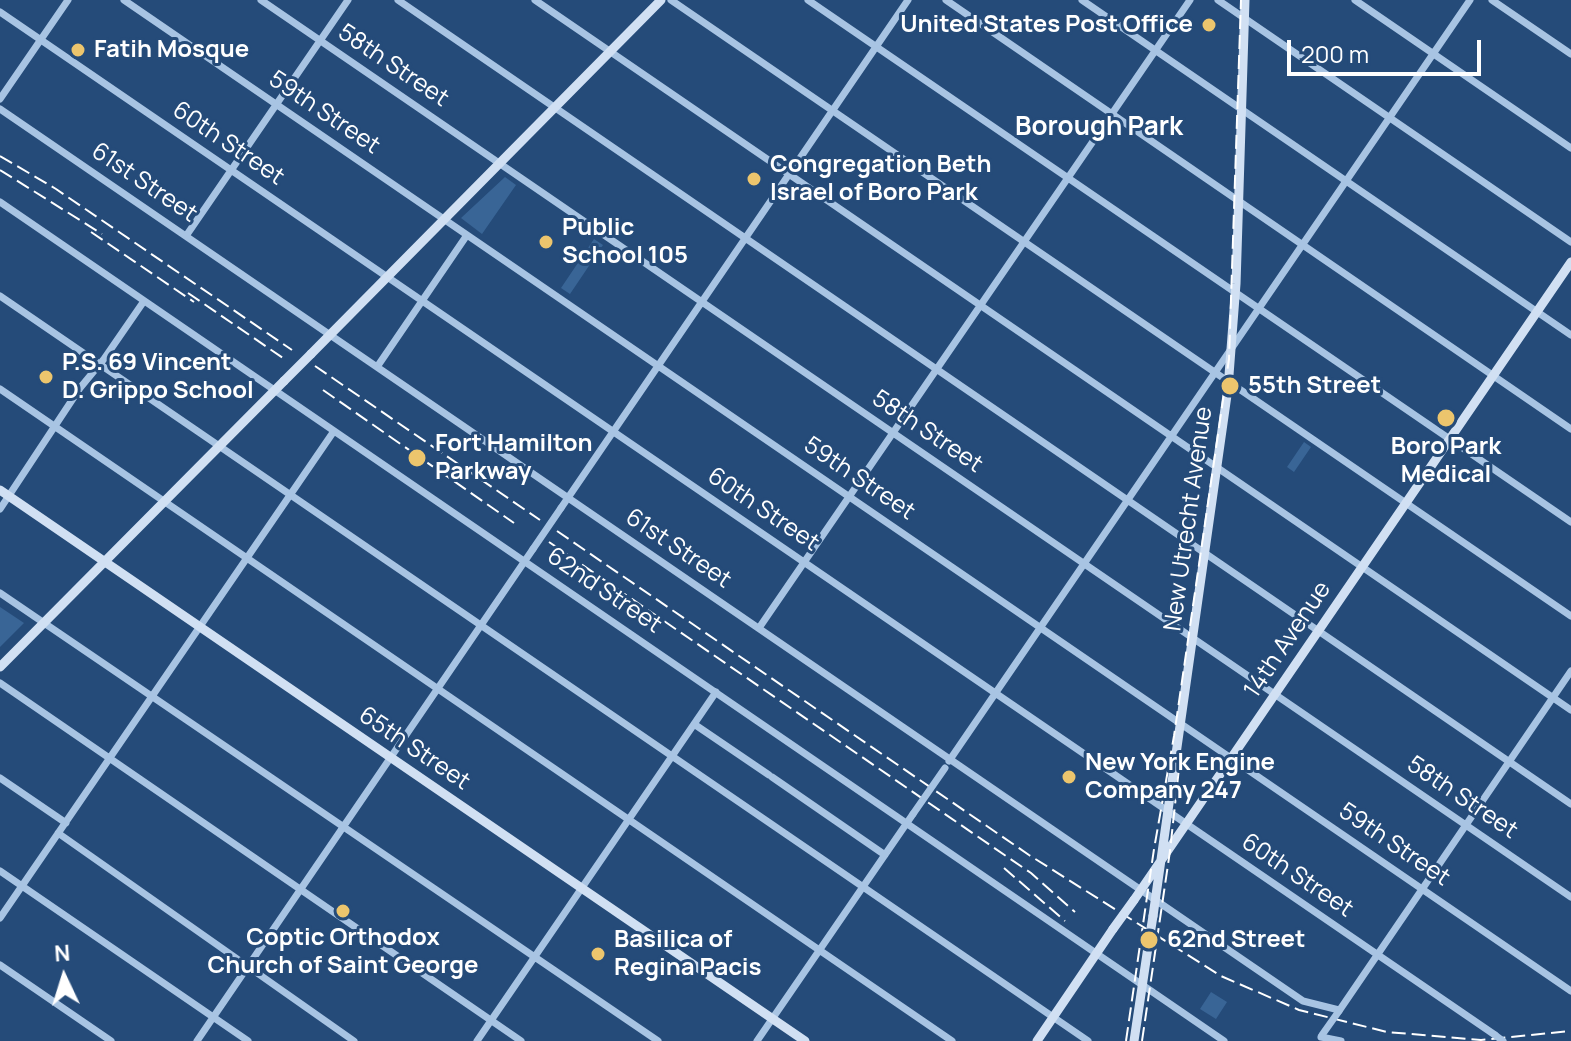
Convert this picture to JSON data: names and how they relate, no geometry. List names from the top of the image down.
{
  "streets": {
    "main road": ["New Utrecht Avenue", "14th Avenue", "65th Street"],
    "street": [
      "58th Street",
      "59th Street",
      "60th Street",
      "61st Street",
      "62nd Street"
    ]
  },
  "crossings": [
    ["58th Street", "New Utrecht Avenue"],
    ["58th Street", "14th Avenue"],
    ["59th Street", "New Utrecht Avenue"],
    ["59th Street", "14th Avenue"],
    ["60th Street", "New Utrecht Avenue"],
    ["60th Street", "14th Avenue"],
    ["61st Street", "New Utrecht Avenue"],
    ["61st Street", "14th Avenue"],
    ["New Utrecht Avenue", "62nd Street"],
    ["New Utrecht Avenue", "14th Avenue"],
    ["62nd Street", "14th Avenue"]
  ],
  "districts": ["Borough Park"],
  "places": [
    "United States Post Office",
    "Fatih Mosque",
    "Congregation Beth Israel of Boro Park",
    "Public School 105",
    "P.S. 69 Vincent D. Grippo School",
    "55th Street",
    "Boro Park Medical",
    "Fort Hamilton Parkway",
    "New York Engine Company 247",
    "Coptic Orthodox Church of Saint George",
    "62nd Street",
    "Basilica of Regina Pacis"
  ],
  "scale_bar": "200 m",
  "north": "top"
}
